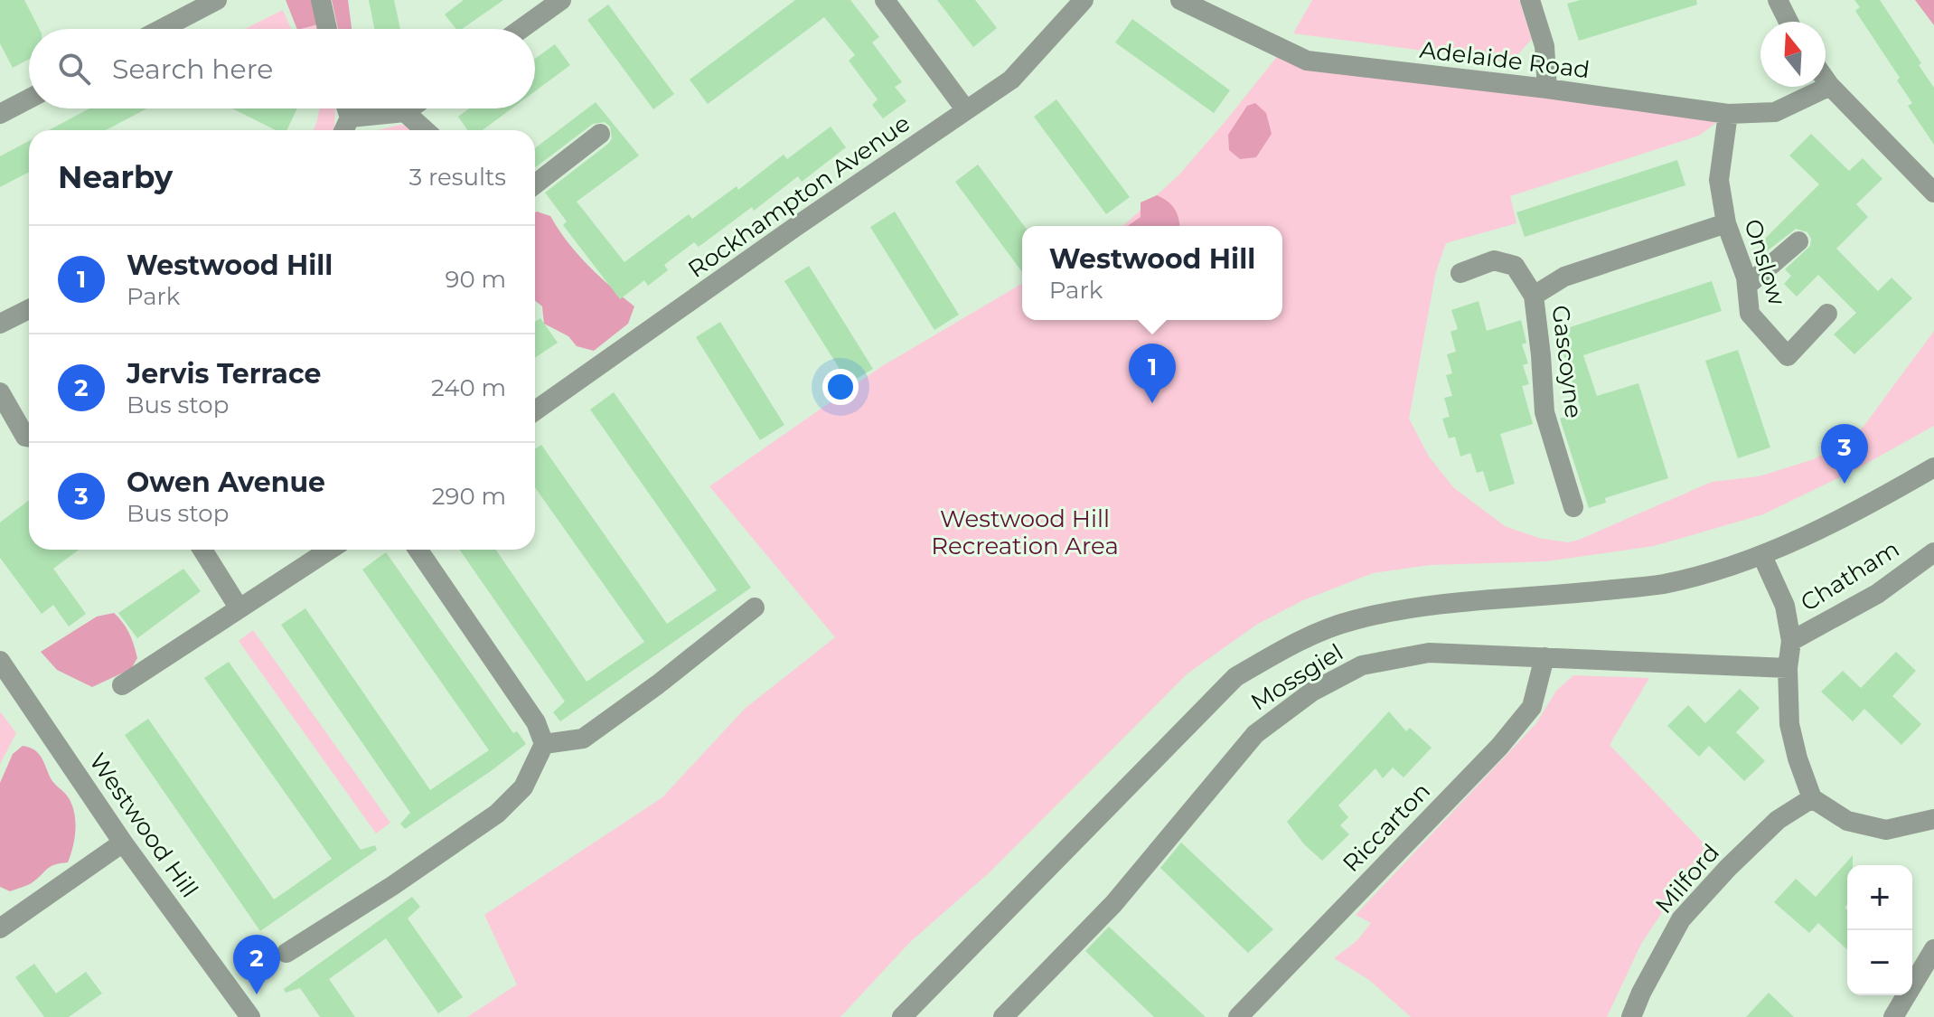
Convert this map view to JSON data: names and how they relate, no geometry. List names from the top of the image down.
{
  "streets": {
    "street": [
      "Adelaide Road",
      "Rockhampton Avenue",
      "Onslow",
      "Gascoyne",
      "Chatham",
      "Mossgiel",
      "Westwood Hill",
      "Riccarton",
      "Milford"
    ]
  },
  "crossings": [
    ["Adelaide Road", "Onslow"],
    ["Onslow", "Gascoyne"],
    ["Mossgiel", "Riccarton"]
  ],
  "parks": ["Westwood Hill Recreation Area"],
  "north": "top",
  "page": {
    "search": "Search here",
    "heading": ["Nearby", "3 results"],
    "list": [
      {
        "mark": "1",
        "name": "Westwood Hill",
        "note": "Park",
        "value": "90 m"
      },
      {
        "mark": "2",
        "name": "Jervis Terrace",
        "note": "Bus stop",
        "value": "240 m"
      },
      {
        "mark": "3",
        "name": "Owen Avenue",
        "note": "Bus stop",
        "value": "290 m"
      }
    ],
    "popup": ["Westwood Hill", "Park"],
    "pins": ["1", "3", "2"],
    "map_buttons": ["+", "−"]
  }
}
